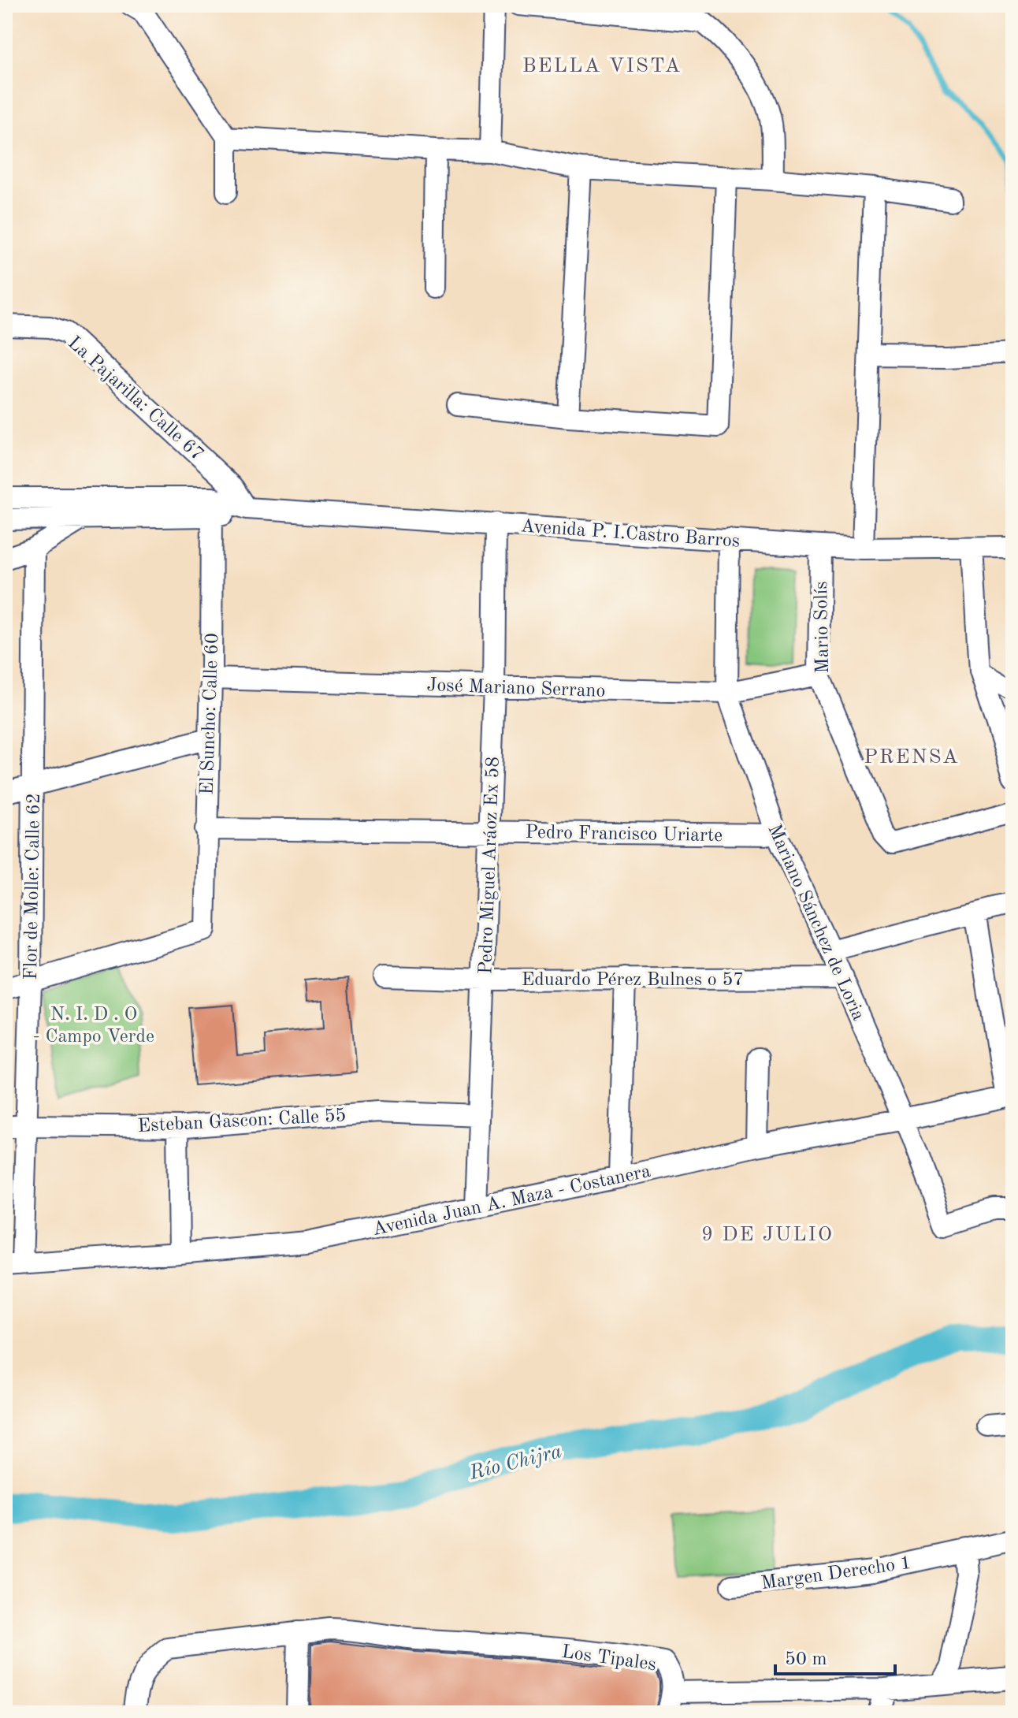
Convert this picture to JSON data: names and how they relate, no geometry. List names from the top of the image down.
{
  "streets": {
    "street": [
      "La Pajarilla: Calle 67",
      "Avenida P. I.Castro Barros",
      "Mario Solís",
      "José Mariano Serrano",
      "El Suncho: Calle 60",
      "Pedro Francisco Uriarte",
      "Pedro Miguel Aráoz Ex 58",
      "Flor de Molle: Calle 62",
      "Mariano Sánchez de Loria",
      "Eduardo Pérez Bulnes o 57",
      "Esteban Gascon: Calle 55",
      "Avenida Juan A. Maza - Costanera",
      "Margen Derecho 1",
      "Los Tipales"
    ]
  },
  "crossings": [
    ["La Pajarilla: Calle 67", "Avenida P. I.Castro Barros"],
    ["Avenida P. I.Castro Barros", "Mario Solís"],
    ["Avenida P. I.Castro Barros", "El Suncho: Calle 60"],
    ["Avenida P. I.Castro Barros", "Pedro Miguel Aráoz Ex 58"],
    ["Avenida P. I.Castro Barros", "Mariano Sánchez de Loria"],
    ["Mario Solís", "José Mariano Serrano"],
    ["José Mariano Serrano", "El Suncho: Calle 60"],
    ["José Mariano Serrano", "Pedro Miguel Aráoz Ex 58"],
    ["José Mariano Serrano", "Mariano Sánchez de Loria"],
    ["El Suncho: Calle 60", "Pedro Francisco Uriarte"],
    ["El Suncho: Calle 60", "Flor de Molle: Calle 62"],
    ["Pedro Francisco Uriarte", "Pedro Miguel Aráoz Ex 58"],
    ["Pedro Francisco Uriarte", "Mariano Sánchez de Loria"],
    ["Pedro Miguel Aráoz Ex 58", "Eduardo Pérez Bulnes o 57"],
    ["Pedro Miguel Aráoz Ex 58", "Esteban Gascon: Calle 55"],
    ["Pedro Miguel Aráoz Ex 58", "Avenida Juan A. Maza - Costanera"],
    ["Flor de Molle: Calle 62", "Esteban Gascon: Calle 55"],
    ["Flor de Molle: Calle 62", "Avenida Juan A. Maza - Costanera"],
    ["Mariano Sánchez de Loria", "Eduardo Pérez Bulnes o 57"],
    ["Mariano Sánchez de Loria", "Avenida Juan A. Maza - Costanera"]
  ],
  "districts": ["BELLA VISTA", "PRENSA", "9 DE JULIO"],
  "water": ["Río Chijra"],
  "parks": ["N. I. D . O - Campo Verde"],
  "scale_bar": "50 m"
}
